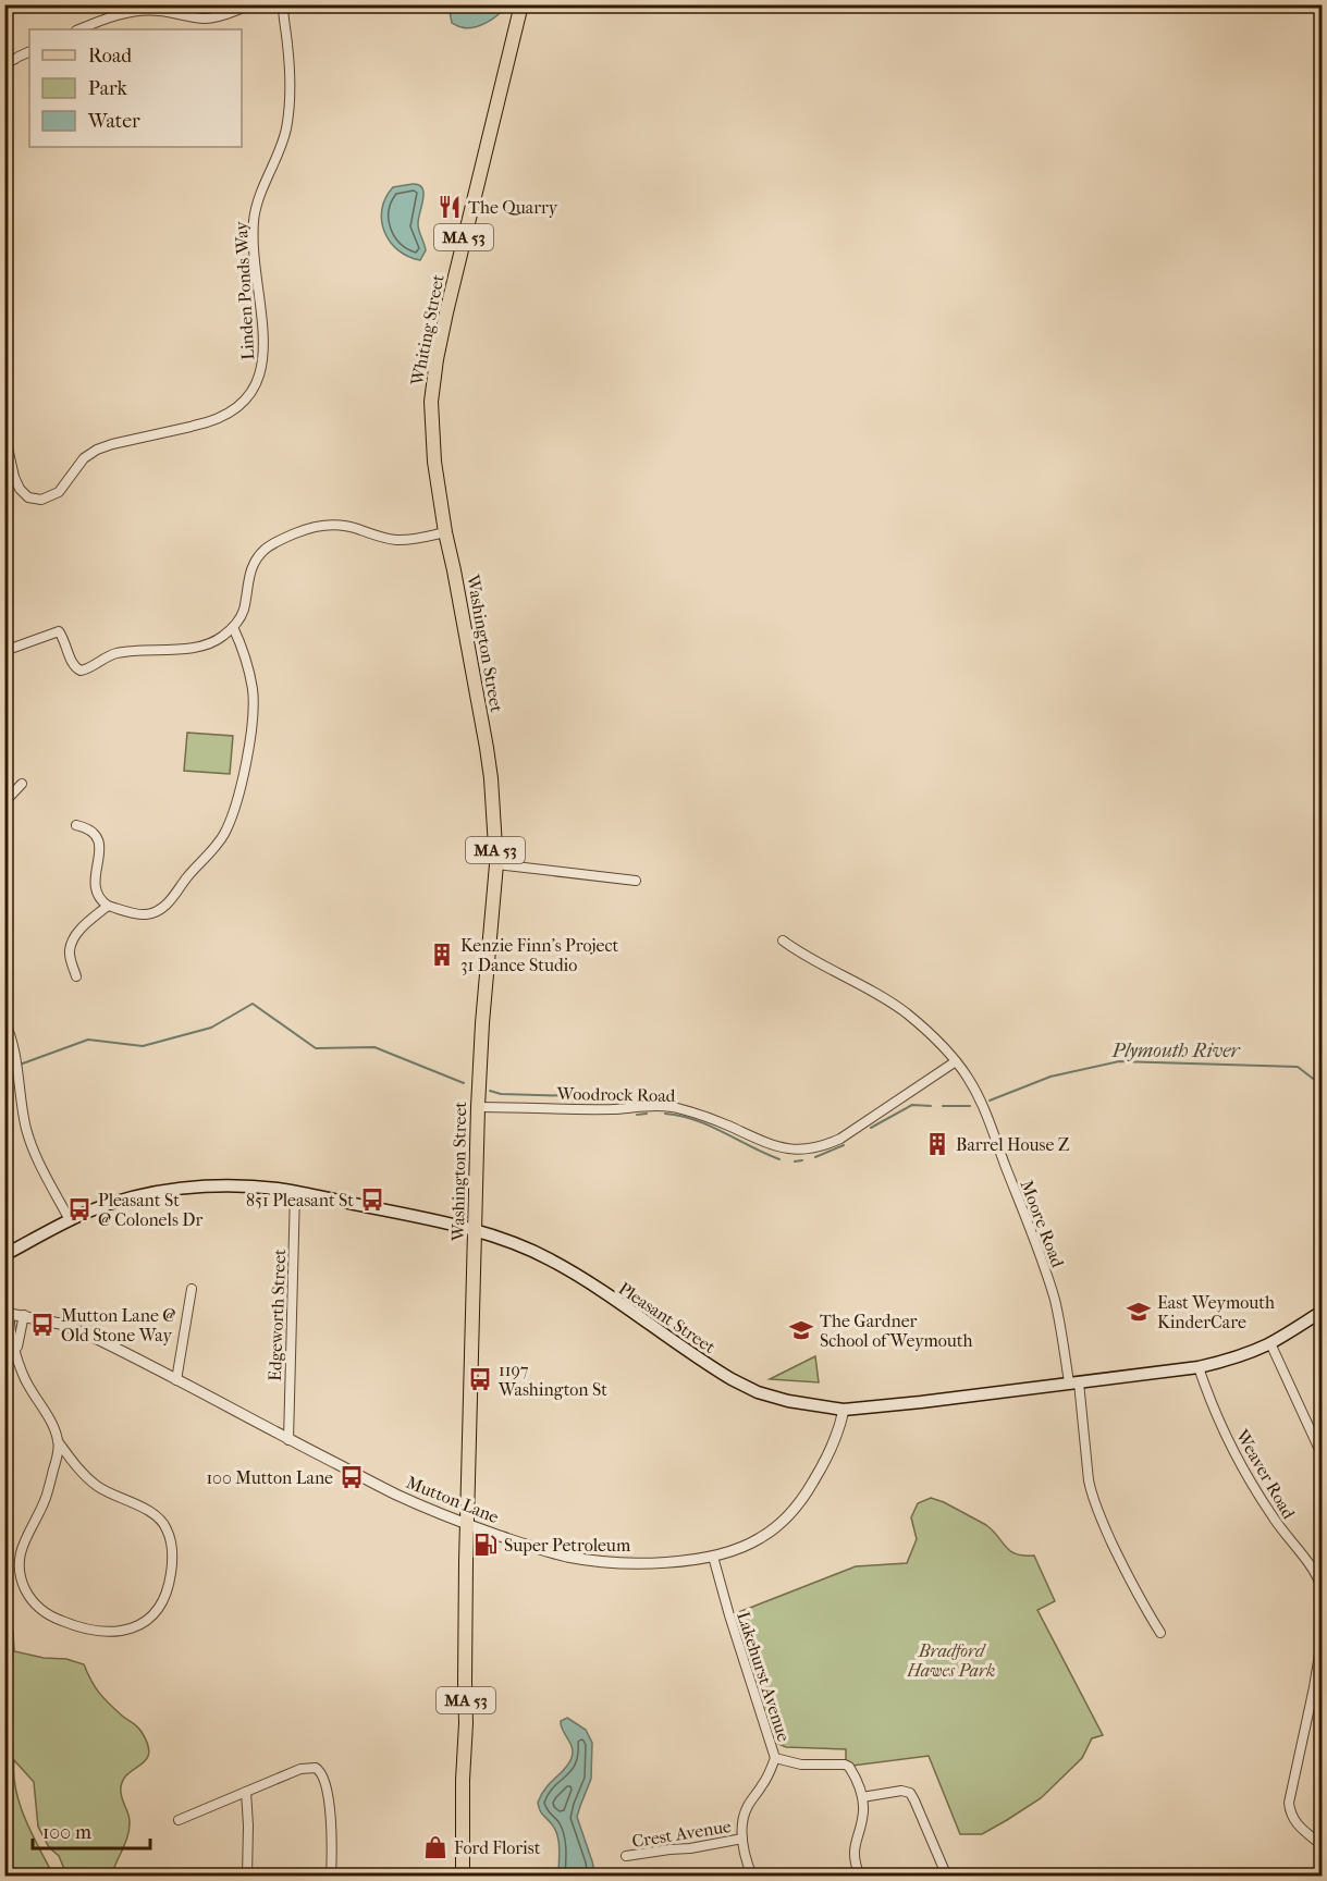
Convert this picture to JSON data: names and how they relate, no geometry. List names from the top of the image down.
{
  "streets": {
    "main road": [
      "MA 53",
      "Whiting Street",
      "Washington Street",
      "Pleasant Street"
    ],
    "street": [
      "Linden Ponds Way",
      "Woodrock Road",
      "Moore Road",
      "Edgeworth Street",
      "Weaver Road",
      "Mutton Lane",
      "Lakehurst Avenue",
      "Crest Avenue"
    ]
  },
  "crossings": [
    ["Whiting Street", "Washington Street"],
    ["Washington Street", "Woodrock Road"],
    ["Washington Street", "Pleasant Street"],
    ["Washington Street", "Mutton Lane"],
    ["Woodrock Road", "Moore Road"],
    ["Moore Road", "Pleasant Street"],
    ["Edgeworth Street", "Pleasant Street"],
    ["Edgeworth Street", "Mutton Lane"],
    ["Pleasant Street", "Weaver Road"],
    ["Pleasant Street", "Mutton Lane"],
    ["Mutton Lane", "Lakehurst Avenue"],
    ["Lakehurst Avenue", "Crest Avenue"]
  ],
  "water": ["Plymouth River"],
  "parks": ["Bradford Hawes Park"],
  "places": {
    "restaurant": ["The Quarry"],
    "building": ["Kenzie Finn's Project 31 Dance Studio", "Barrel House Z"],
    "bus stop": [
      "851 Pleasant St",
      "Pleasant St @ Colonels Dr",
      "Mutton Lane @ Old Stone Way",
      "1197 Washington St",
      "100 Mutton Lane"
    ],
    "school or university": ["East Weymouth KinderCare", "The Gardner School of Weymouth"],
    "fuel station": ["Super Petroleum"],
    "shop": ["Ford Florist"]
  },
  "legend": ["Road", "Park", "Water"],
  "scale_bar": "100 m"
}
